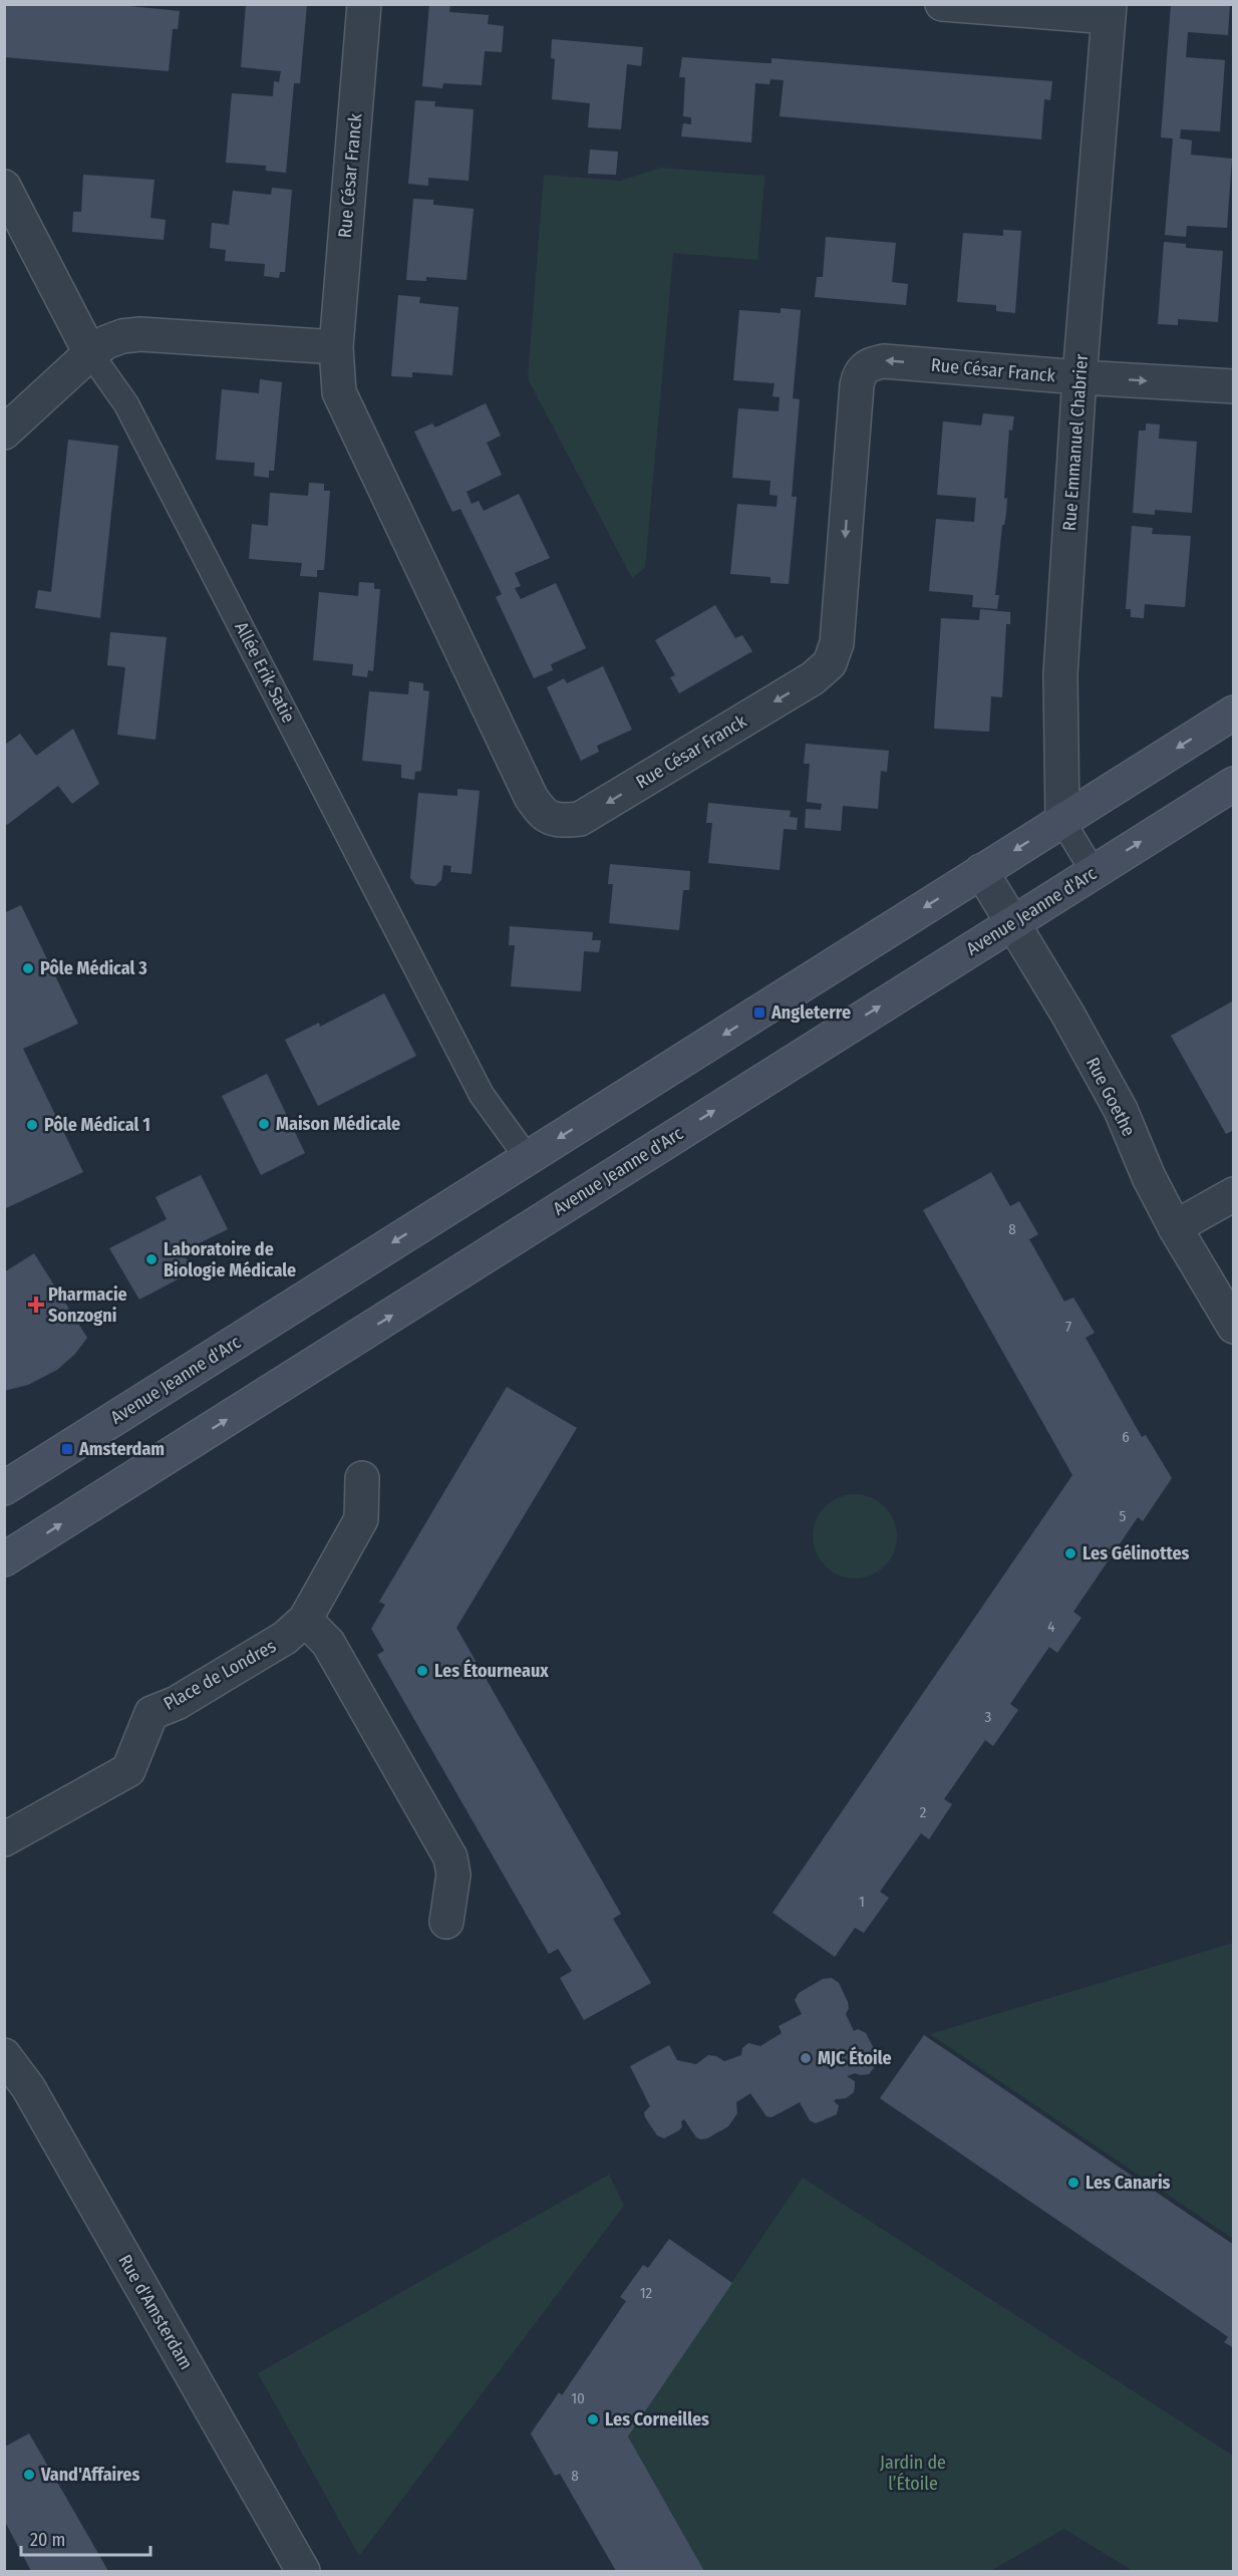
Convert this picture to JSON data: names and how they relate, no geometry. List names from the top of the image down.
{
  "streets": {
    "main road": ["Avenue Jeanne d'Arc"],
    "street": [
      "Rue César Franck",
      "Rue Emmanuel Chabrier",
      "Allée Erik Satie",
      "Rue Goethe",
      "Place de Londres",
      "Rue d'Amsterdam"
    ]
  },
  "crossings": [
    ["Rue César Franck", "Rue Emmanuel Chabrier"],
    ["Rue Emmanuel Chabrier", "Avenue Jeanne d'Arc"],
    ["Allée Erik Satie", "Avenue Jeanne d'Arc"],
    ["Avenue Jeanne d'Arc", "Rue Goethe"]
  ],
  "parks": ["Jardin de l’Étoile"],
  "places": {
    "other": [
      "Pôle Médical 3",
      "Maison Médicale",
      "Pôle Médical 1",
      "Laboratoire de Biologie Médicale",
      "Les Gélinottes",
      "Les Étourneaux",
      "MJC Étoile",
      "Les Canaris",
      "Les Corneilles",
      "Vand'Affaires"
    ],
    "transit": ["Angleterre", "Amsterdam"],
    "health": ["Pharmacie Sonzogni"]
  },
  "house_numbers": [
    "8",
    "7",
    "6",
    "5",
    "4",
    "3",
    "2",
    "1",
    "12",
    "10",
    "8"
  ],
  "scale_bar": "20 m"
}
